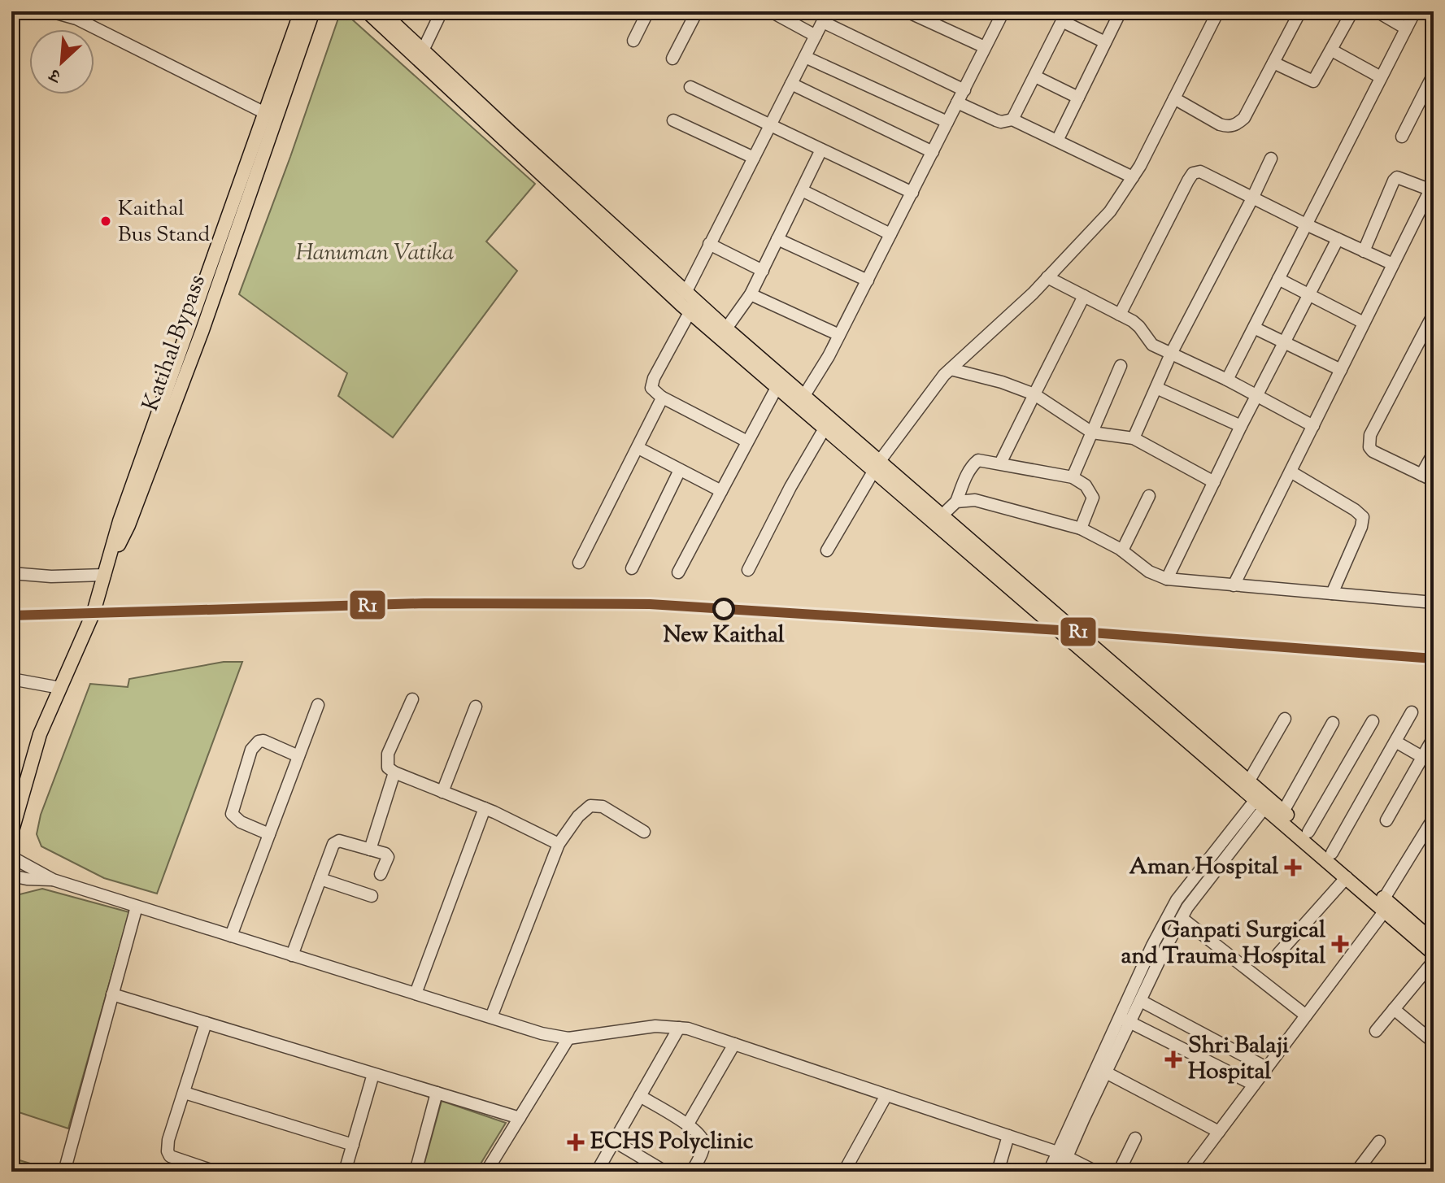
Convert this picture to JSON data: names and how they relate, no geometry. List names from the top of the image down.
{
  "streets": {
    "main road": ["Katihal Bypass"]
  },
  "parks": ["Hanuman Vatika"],
  "places": {
    "other": ["Kaithal Bus Stand", "New Kaithal"],
    "health": [
      "Aman Hospital",
      "Ganpati Surgical and Trauma Hospital",
      "Shri Balaji Hospital",
      "ECHS Polyclinic"
    ]
  },
  "lines": ["transit line R1"],
  "north": "bottom left"
}
